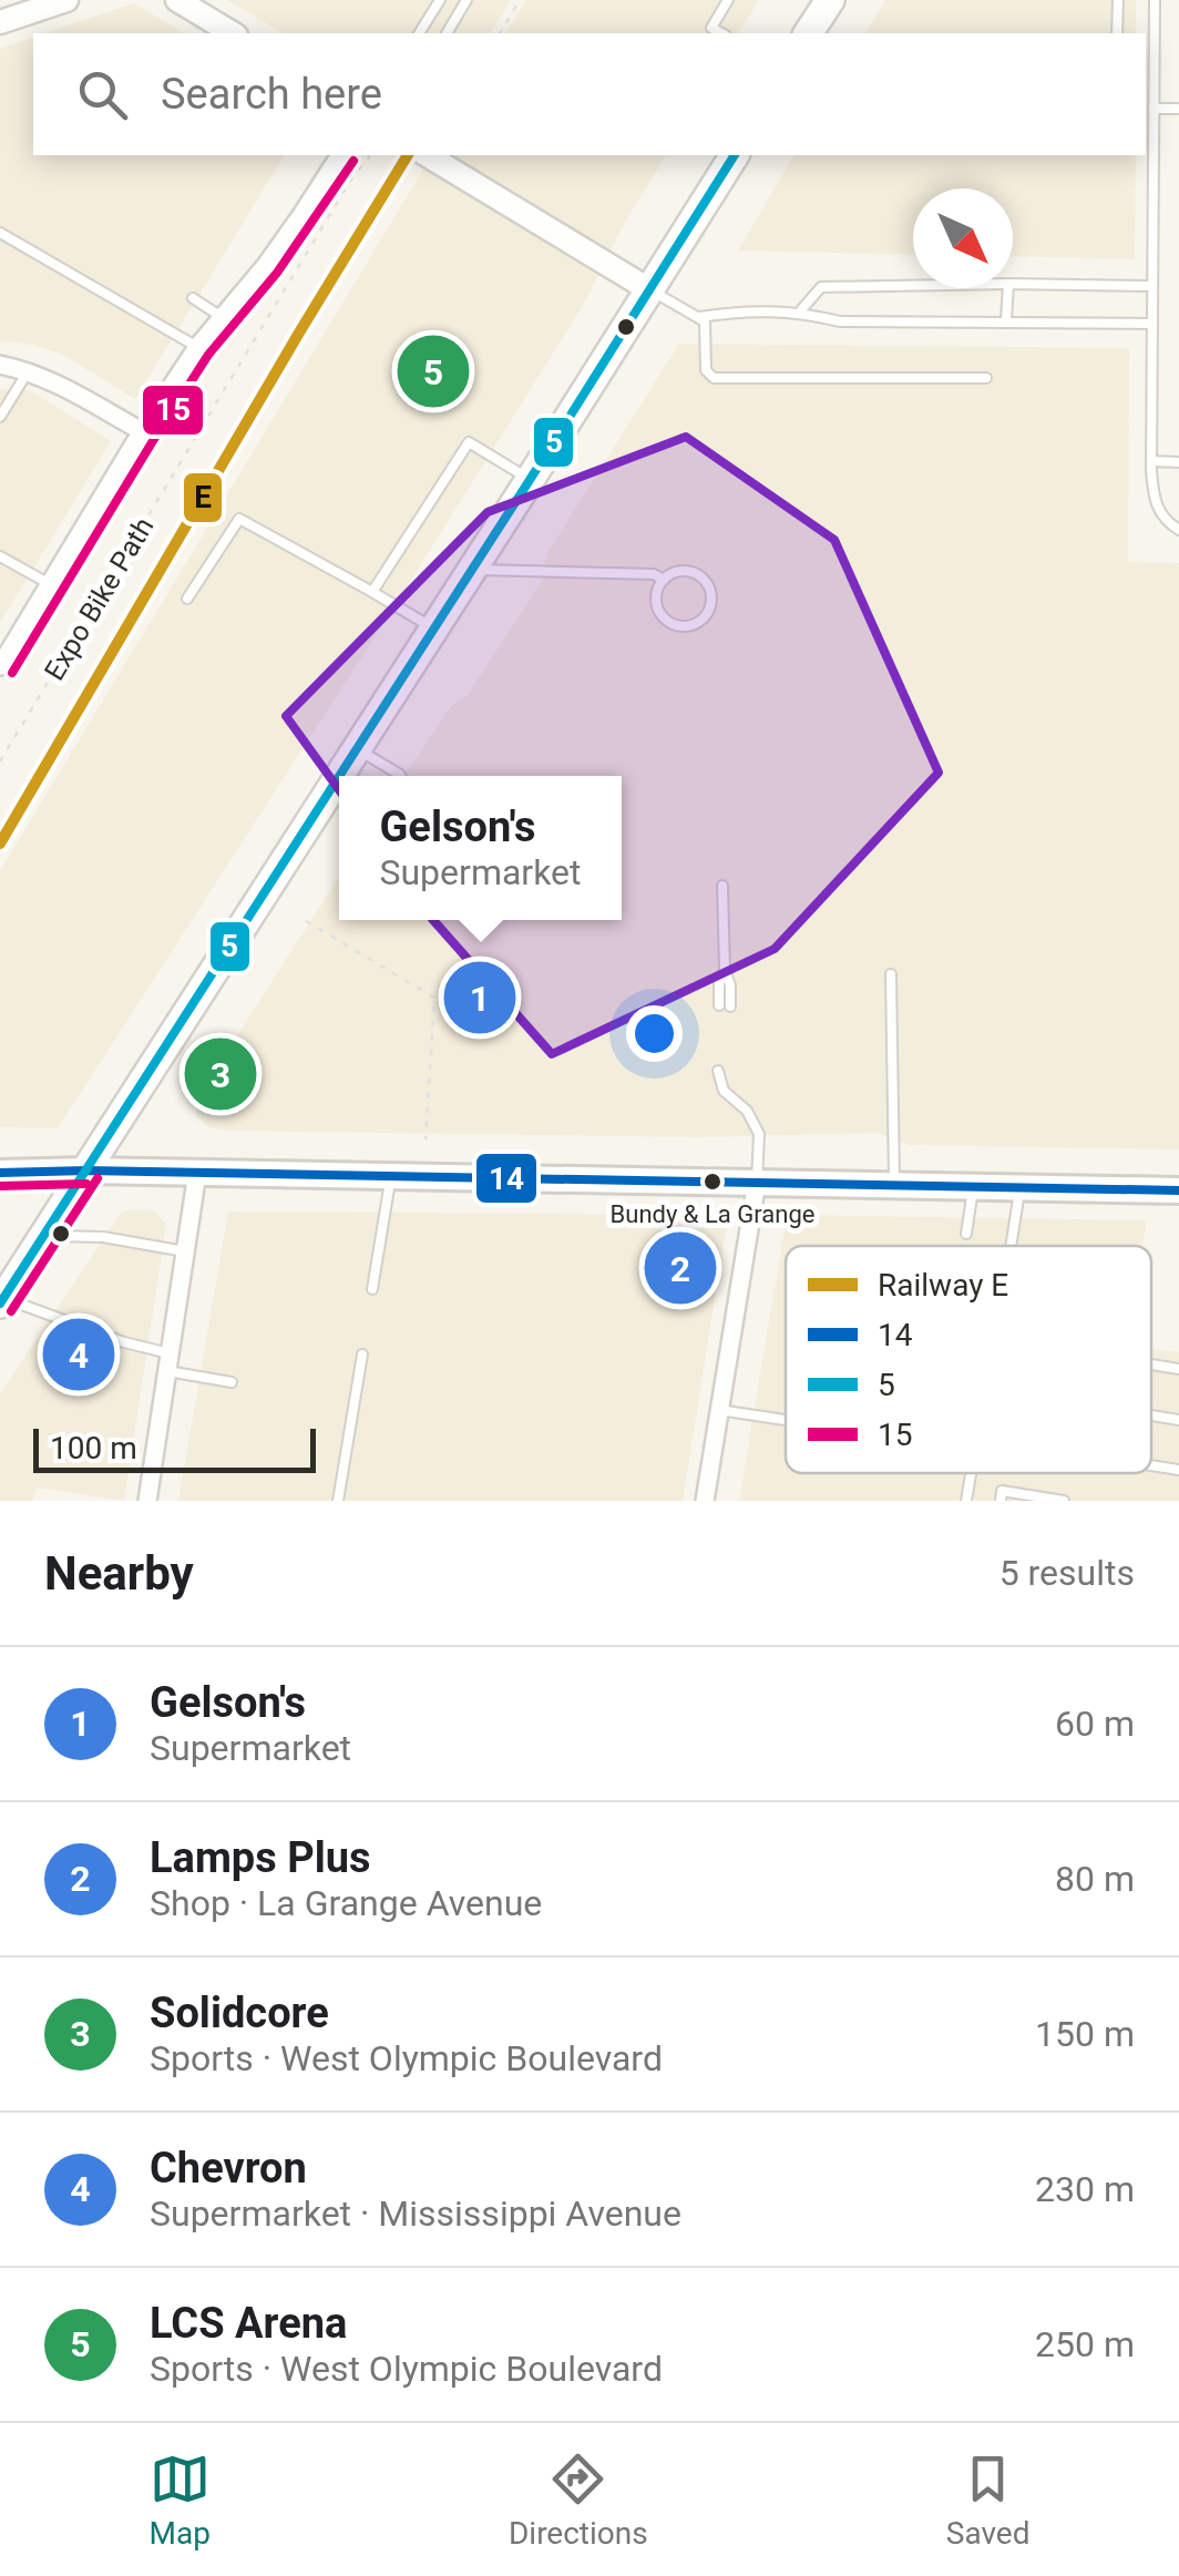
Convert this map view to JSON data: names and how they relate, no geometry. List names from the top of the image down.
{
  "streets": {
    "path": ["Expo Bike Path"]
  },
  "places": ["Bundy & La Grange"],
  "lines": [
    "rail line E",
    "transit line 5",
    "transit line 15",
    "transit line 14"
  ],
  "legend": [
    "Railway E",
    "14",
    "5",
    "15"
  ],
  "scale_bar": "100 m",
  "north": "bottom right",
  "page": {
    "search": "Search here",
    "pins": [
      "5",
      "1",
      "3",
      "2",
      "4"
    ],
    "popup": ["Gelson's", "Supermarket"],
    "scale": "100 m",
    "heading": ["Nearby", "5 results"],
    "list": [
      {
        "mark": "1",
        "name": "Gelson's",
        "note": "Supermarket",
        "value": "60 m"
      },
      {
        "mark": "2",
        "name": "Lamps Plus",
        "note": "Shop · La Grange Avenue",
        "value": "80 m"
      },
      {
        "mark": "3",
        "name": "Solidcore",
        "note": "Sports · West Olympic Boulevard",
        "value": "150 m"
      },
      {
        "mark": "4",
        "name": "Chevron",
        "note": "Supermarket · Mississippi Avenue",
        "value": "230 m"
      },
      {
        "mark": "5",
        "name": "LCS Arena",
        "note": "Sports · West Olympic Boulevard",
        "value": "250 m"
      }
    ],
    "nav": ["Map", "Directions", "Saved"]
  }
}
